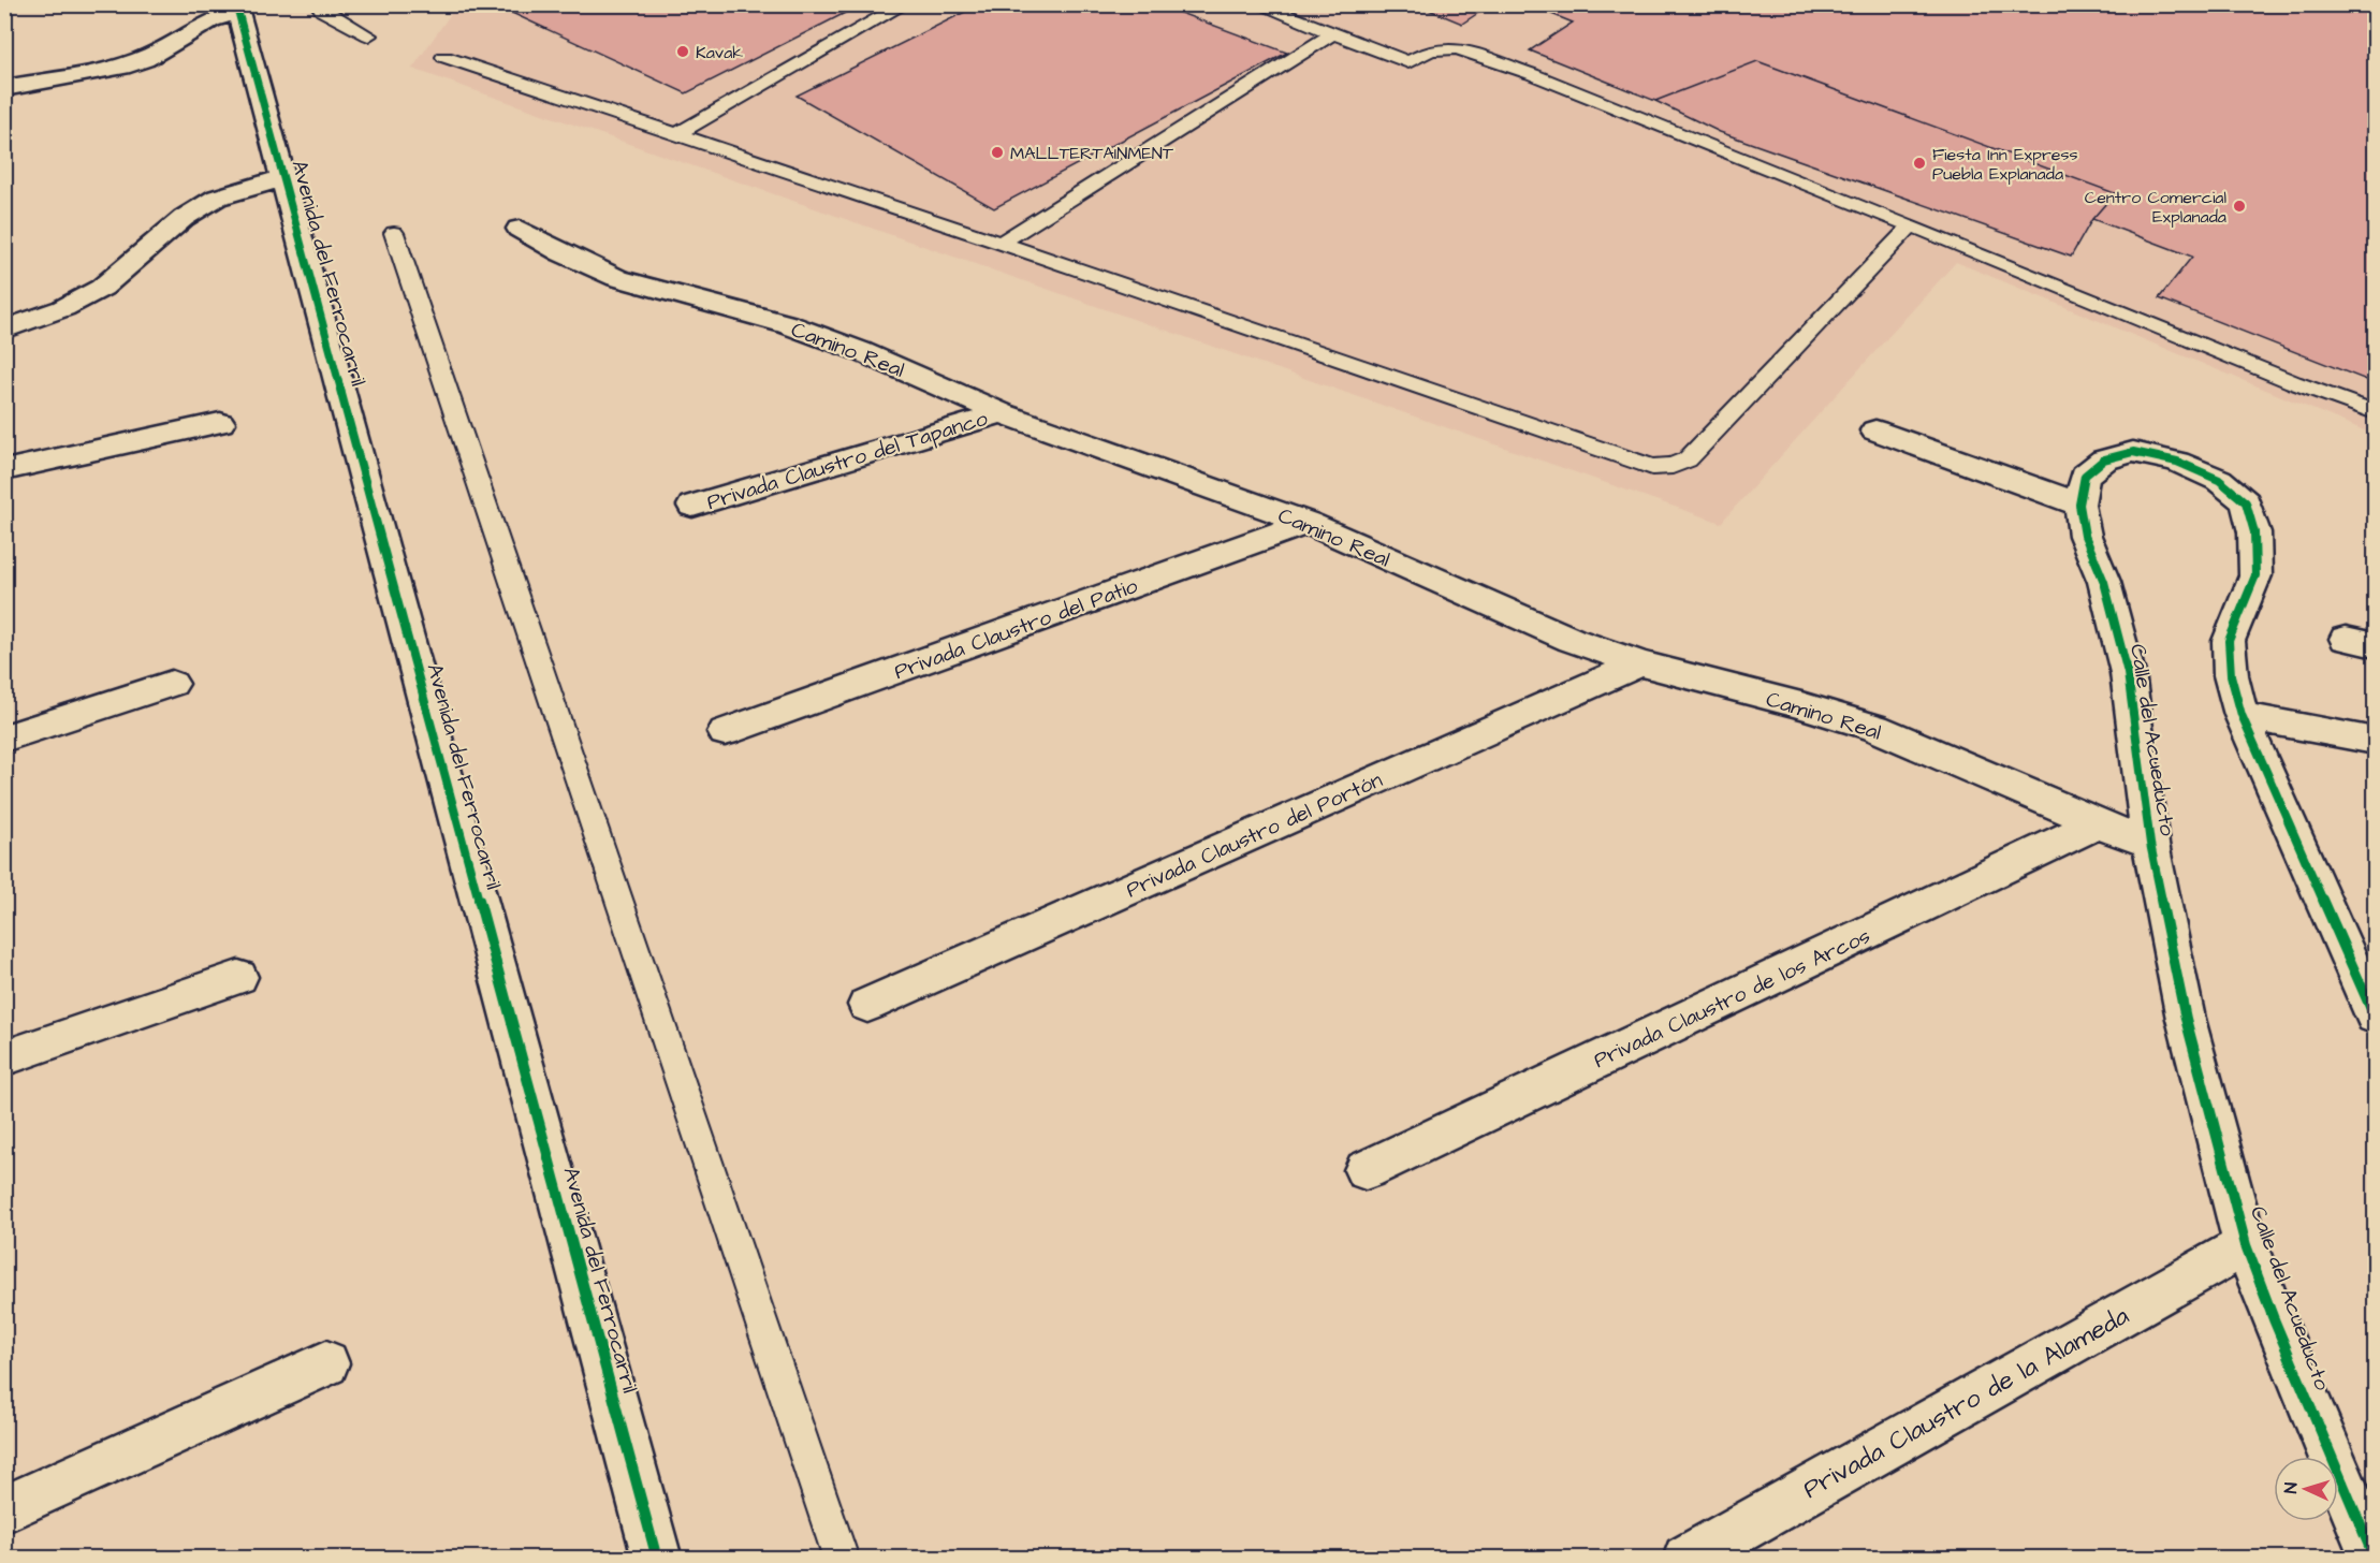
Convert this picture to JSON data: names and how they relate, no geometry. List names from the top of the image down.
{
  "streets": {
    "street": [
      "Avenida del Ferrocarril",
      "Camino Real",
      "Privada Claustro del Tapanco",
      "Privada Claustro del Patio",
      "Calle del Acueducto",
      "Privada Claustro del Portón",
      "Privada Claustro de los Arcos",
      "Privada Claustro de la Alameda"
    ]
  },
  "crossings": [
    ["Camino Real", "Privada Claustro del Tapanco"],
    ["Camino Real", "Privada Claustro del Patio"],
    ["Camino Real", "Calle del Acueducto"],
    ["Camino Real", "Privada Claustro del Portón"],
    ["Camino Real", "Privada Claustro de los Arcos"],
    ["Calle del Acueducto", "Privada Claustro de la Alameda"]
  ],
  "places": [
    "Kavak",
    "MALLTERTAINMENT",
    "Fiesta Inn Express Puebla Explanada",
    "Centro Comercial Explanada"
  ],
  "north": "left"
}
